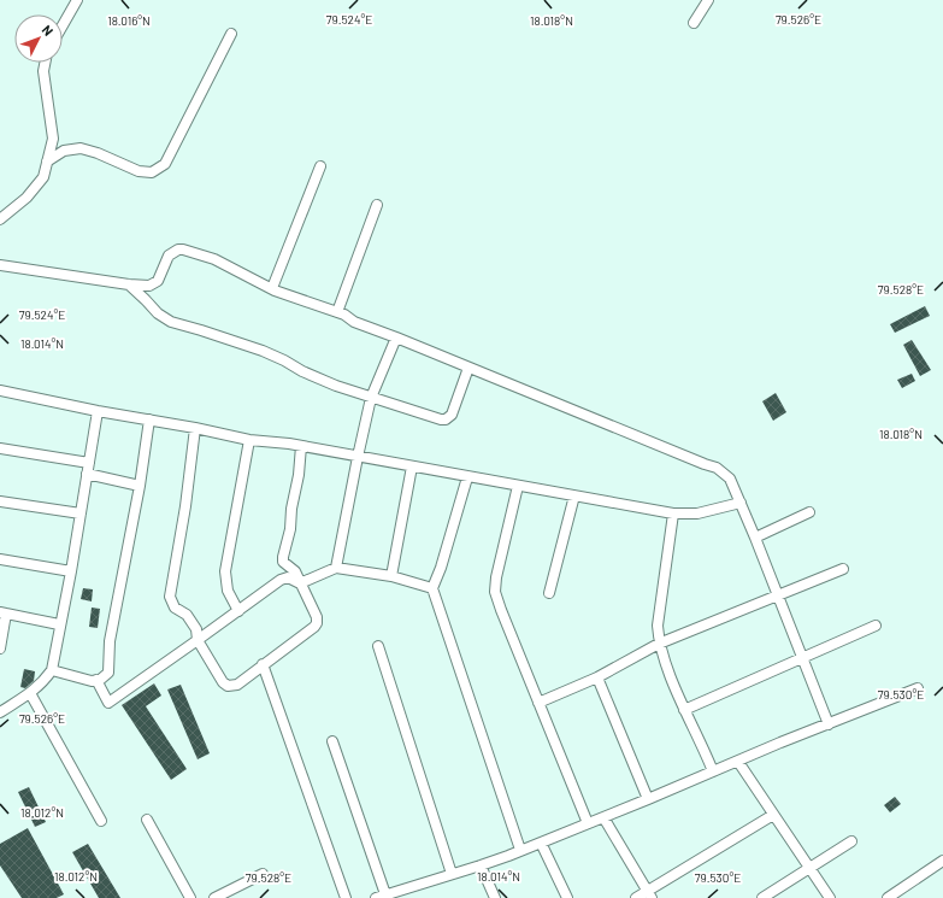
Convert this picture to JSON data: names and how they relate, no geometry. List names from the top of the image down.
{
  "north": "top right",
  "coordinates": [
    "79.524°E",
    "79.526°E",
    "18.016°N",
    "18.018°N",
    "79.528°E",
    "18.014°N",
    "79.530°E",
    "18.012°N"
  ]
}
